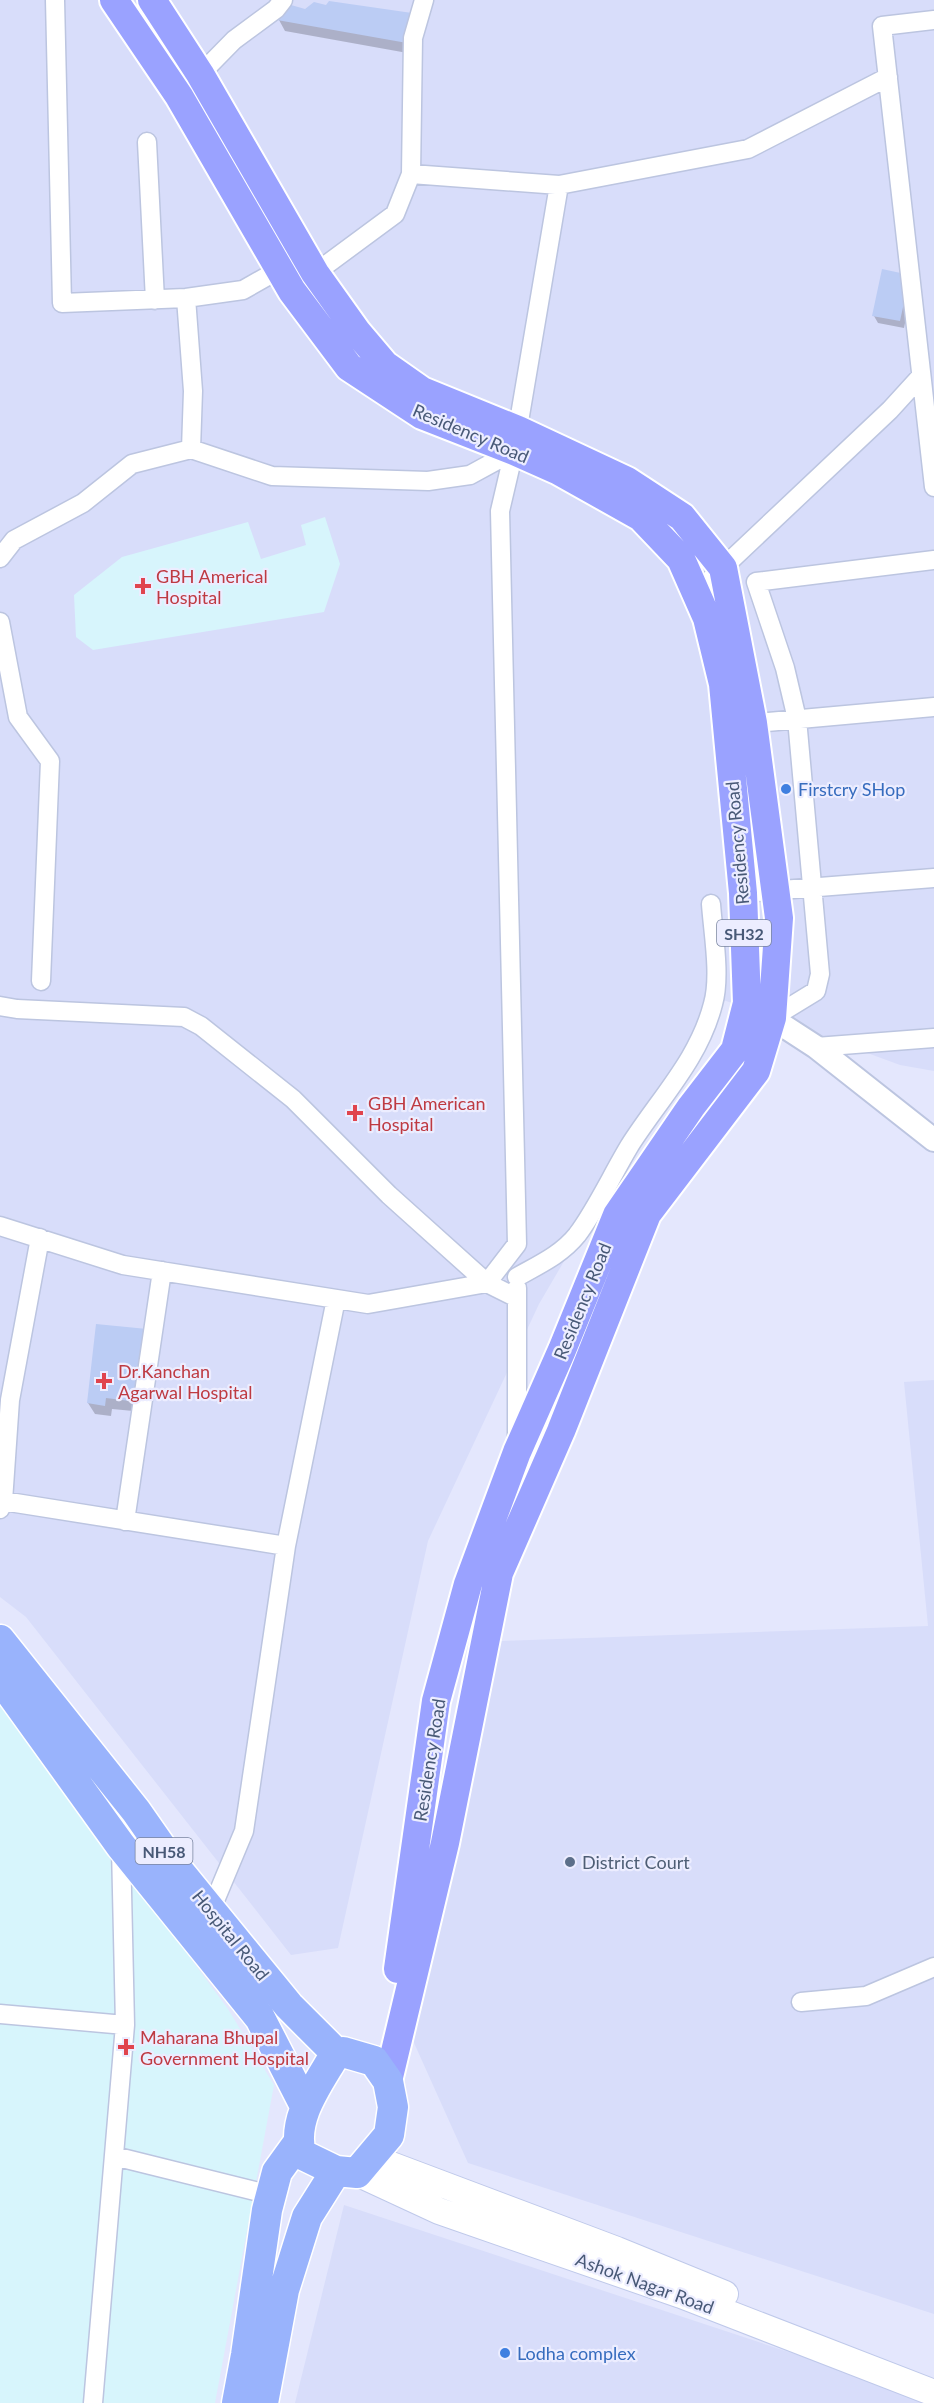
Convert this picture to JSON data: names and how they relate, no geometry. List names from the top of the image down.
{
  "streets": {
    "highway": ["NH58", "Hospital Road"],
    "main road": ["Residency Road", "SH32", "Ashok Nagar Road"]
  },
  "crossings": [
    ["Residency Road", "NH58"],
    ["Residency Road", "Hospital Road"],
    ["Residency Road", "Ashok Nagar Road"],
    ["NH58", "Hospital Road"],
    ["NH58", "Ashok Nagar Road"],
    ["Hospital Road", "Ashok Nagar Road"]
  ],
  "places": {
    "health": [
      "GBH Americal Hospital",
      "GBH American Hospital",
      "Dr.Kanchan Agarwal Hospital",
      "Maharana Bhupal Government Hospital"
    ],
    "other": ["Firstcry SHop", "District Court", "Lodha complex"]
  }
}
